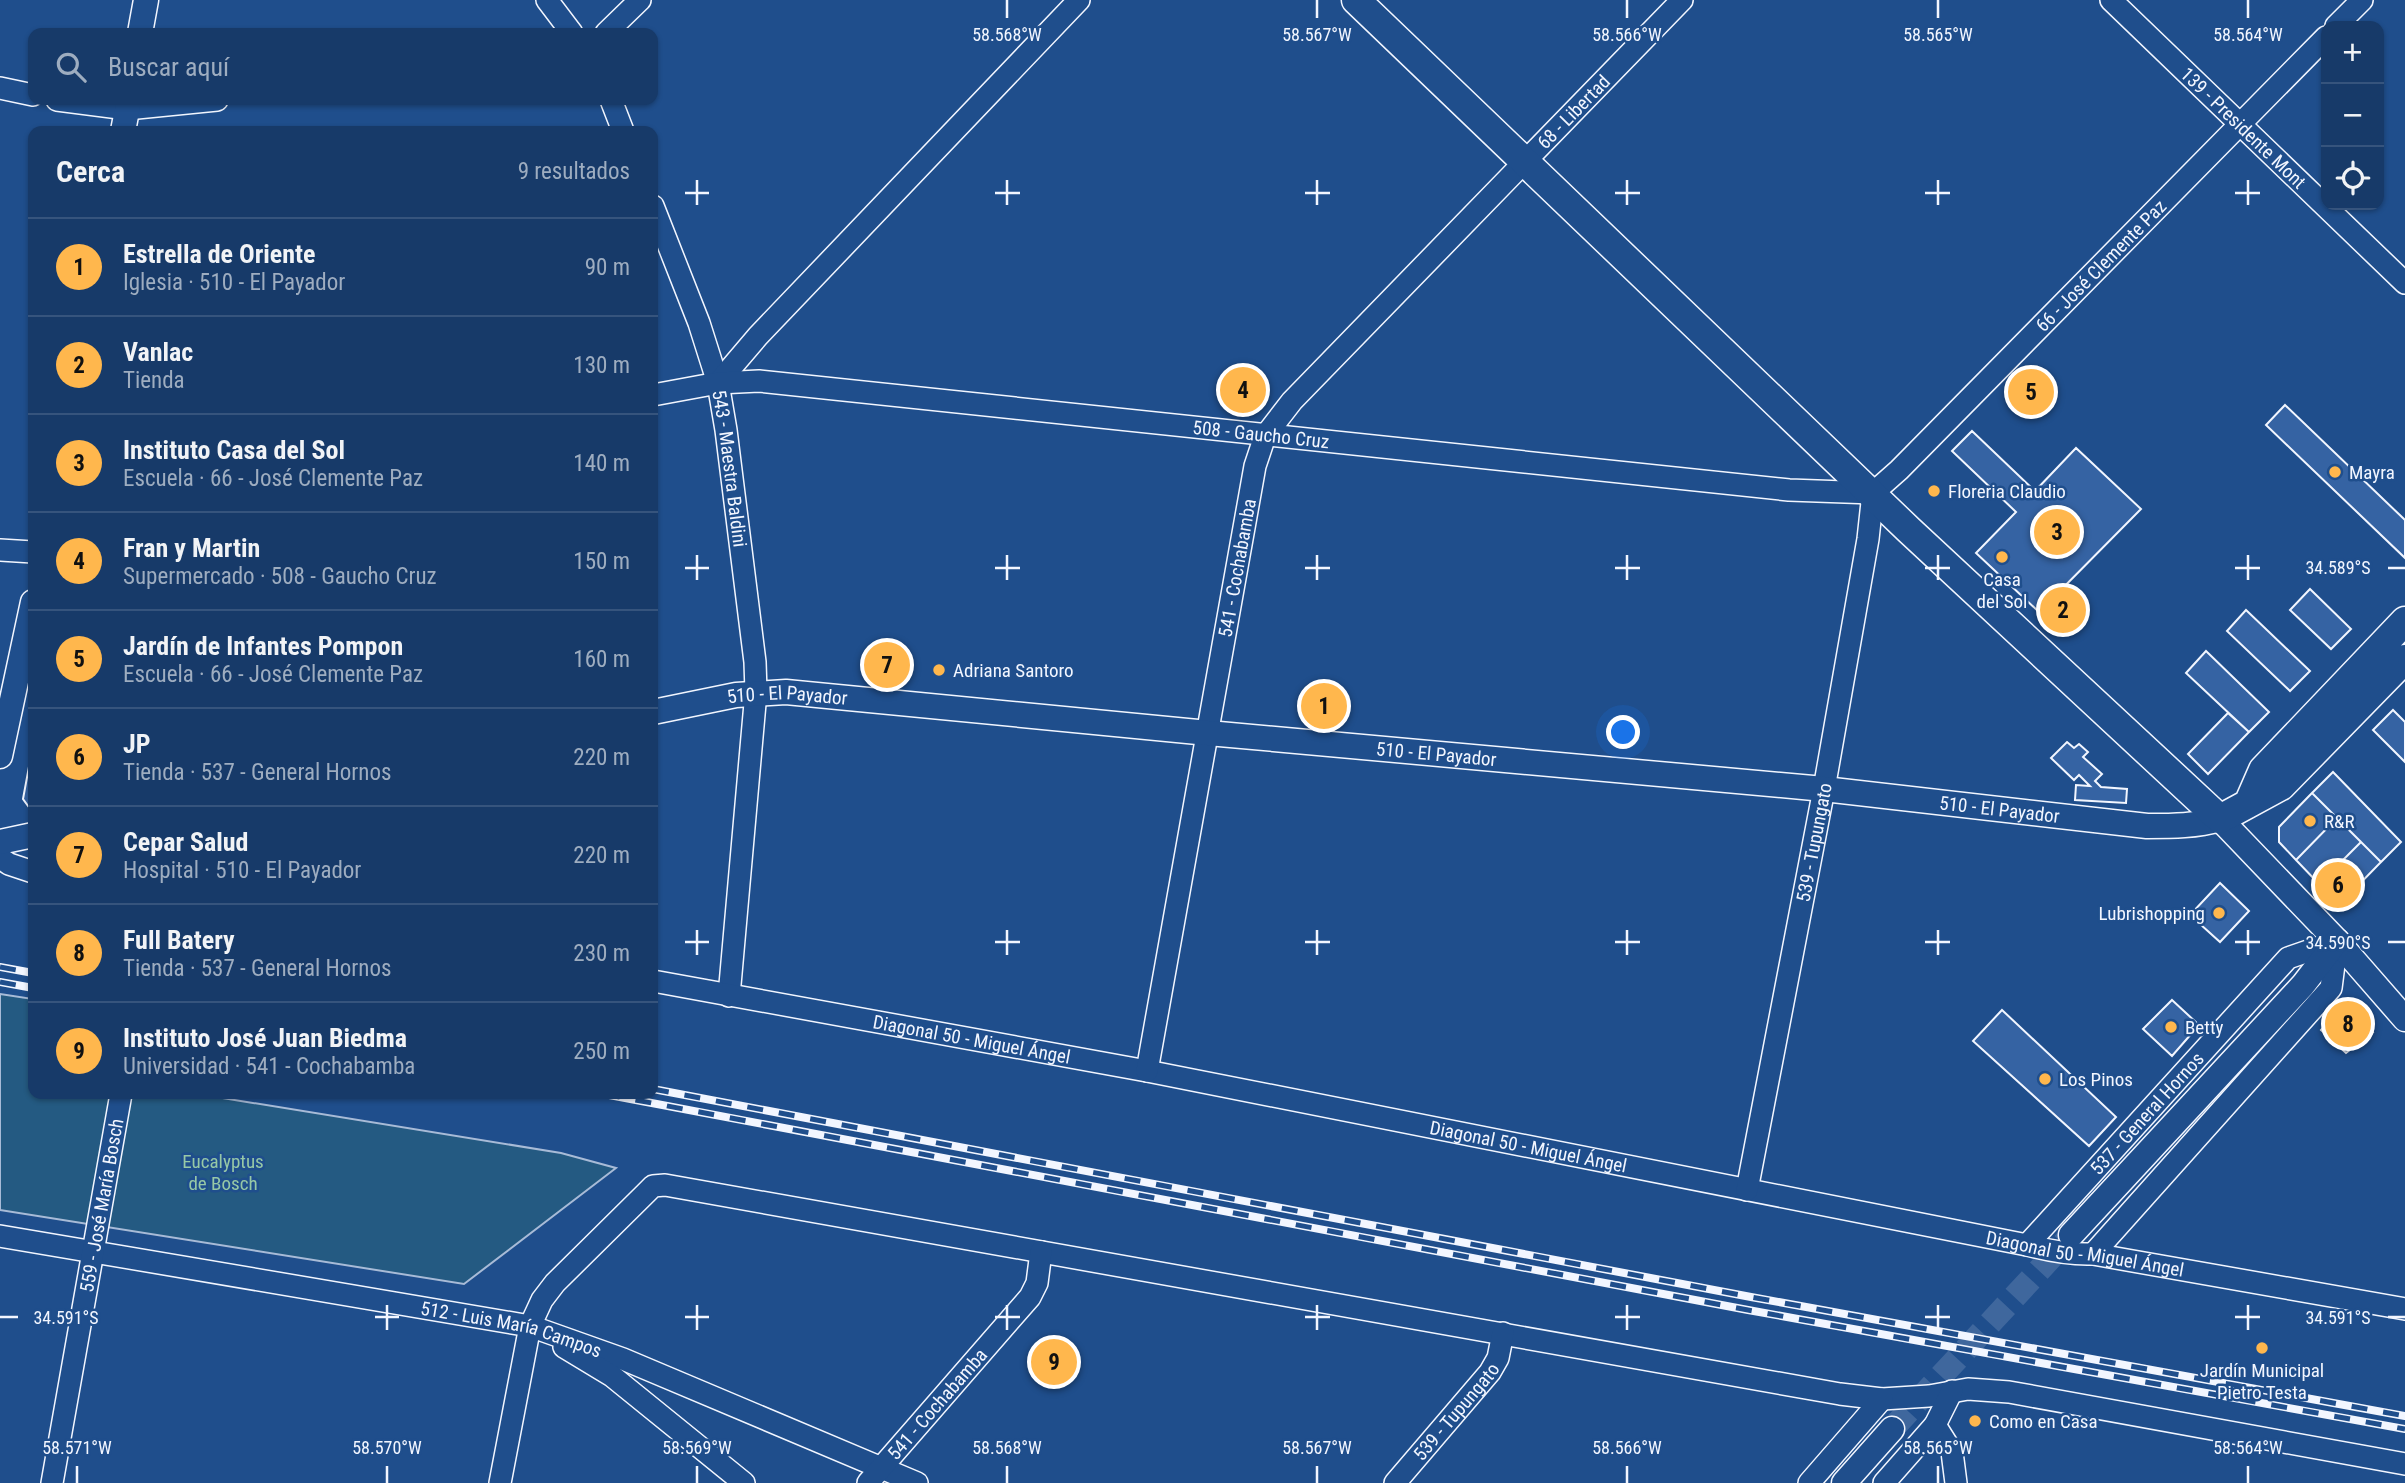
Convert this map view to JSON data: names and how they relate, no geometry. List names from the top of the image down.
{
  "streets": {
    "street": [
      "68 - Libertad",
      "139 - Presidente Mont",
      "66 - José Clemente Paz",
      "508 - Gaucho Cruz",
      "543 - Maestra Baldini",
      "541 - Cochabamba",
      "510 - El Payador",
      "539 - Tupungato",
      "Diagonal 50 - Miguel Ángel",
      "537 - General Hornos",
      "559 - José María Bosch",
      "512 - Luis María Campos"
    ]
  },
  "crossings": [
    ["68 - Libertad", "541 - Cochabamba"],
    ["139 - Presidente Mont", "66 - José Clemente Paz"],
    ["66 - José Clemente Paz", "508 - Gaucho Cruz"],
    ["66 - José Clemente Paz", "539 - Tupungato"],
    ["508 - Gaucho Cruz", "543 - Maestra Baldini"],
    ["508 - Gaucho Cruz", "541 - Cochabamba"],
    ["508 - Gaucho Cruz", "539 - Tupungato"],
    ["543 - Maestra Baldini", "510 - El Payador"],
    ["543 - Maestra Baldini", "Diagonal 50 - Miguel Ángel"],
    ["541 - Cochabamba", "510 - El Payador"],
    ["541 - Cochabamba", "Diagonal 50 - Miguel Ángel"],
    ["541 - Cochabamba", "512 - Luis María Campos"],
    ["510 - El Payador", "539 - Tupungato"],
    ["539 - Tupungato", "Diagonal 50 - Miguel Ángel"],
    ["Diagonal 50 - Miguel Ángel", "537 - General Hornos"],
    ["559 - José María Bosch", "512 - Luis María Campos"]
  ],
  "parks": ["Eucalyptus de Bosch"],
  "places": [
    "Mayra",
    "Floreria Claudio",
    "Casa del Sol",
    "Adriana Santoro",
    "R&R",
    "Lubrishopping",
    "Betty",
    "Los Pinos",
    "Jardín Municipal Pietro Testa",
    "Como en Casa"
  ],
  "page": {
    "map_buttons": ["+", "−"],
    "search": "Buscar aquí",
    "heading": ["Cerca", "9 resultados"],
    "list": [
      {
        "mark": "1",
        "name": "Estrella de Oriente",
        "note": "Iglesia · 510 - El Payador",
        "value": "90 m"
      },
      {
        "mark": "2",
        "name": "Vanlac",
        "note": "Tienda",
        "value": "130 m"
      },
      {
        "mark": "3",
        "name": "Instituto Casa del Sol",
        "note": "Escuela · 66 - José Clemente Paz",
        "value": "140 m"
      },
      {
        "mark": "4",
        "name": "Fran y Martin",
        "note": "Supermercado · 508 - Gaucho Cruz",
        "value": "150 m"
      },
      {
        "mark": "5",
        "name": "Jardín de Infantes Pompon",
        "note": "Escuela · 66 - José Clemente Paz",
        "value": "160 m"
      },
      {
        "mark": "6",
        "name": "JP",
        "note": "Tienda · 537 - General Hornos",
        "value": "220 m"
      },
      {
        "mark": "7",
        "name": "Cepar Salud",
        "note": "Hospital · 510 - El Payador",
        "value": "220 m"
      },
      {
        "mark": "8",
        "name": "Full Batery",
        "note": "Tienda · 537 - General Hornos",
        "value": "230 m"
      },
      {
        "mark": "9",
        "name": "Instituto José Juan Biedma",
        "note": "Universidad · 541 - Cochabamba",
        "value": "250 m"
      }
    ],
    "pins": [
      "4",
      "5",
      "3",
      "2",
      "7",
      "1",
      "6",
      "8",
      "9"
    ]
  },
  "coordinates": [
    "58.568°W",
    "58.567°W",
    "58.566°W",
    "58.565°W",
    "58.564°W",
    "34.589°S",
    "34.590°S",
    "34.591°S",
    "58.571°W",
    "58.570°W",
    "58.569°W"
  ]
}
